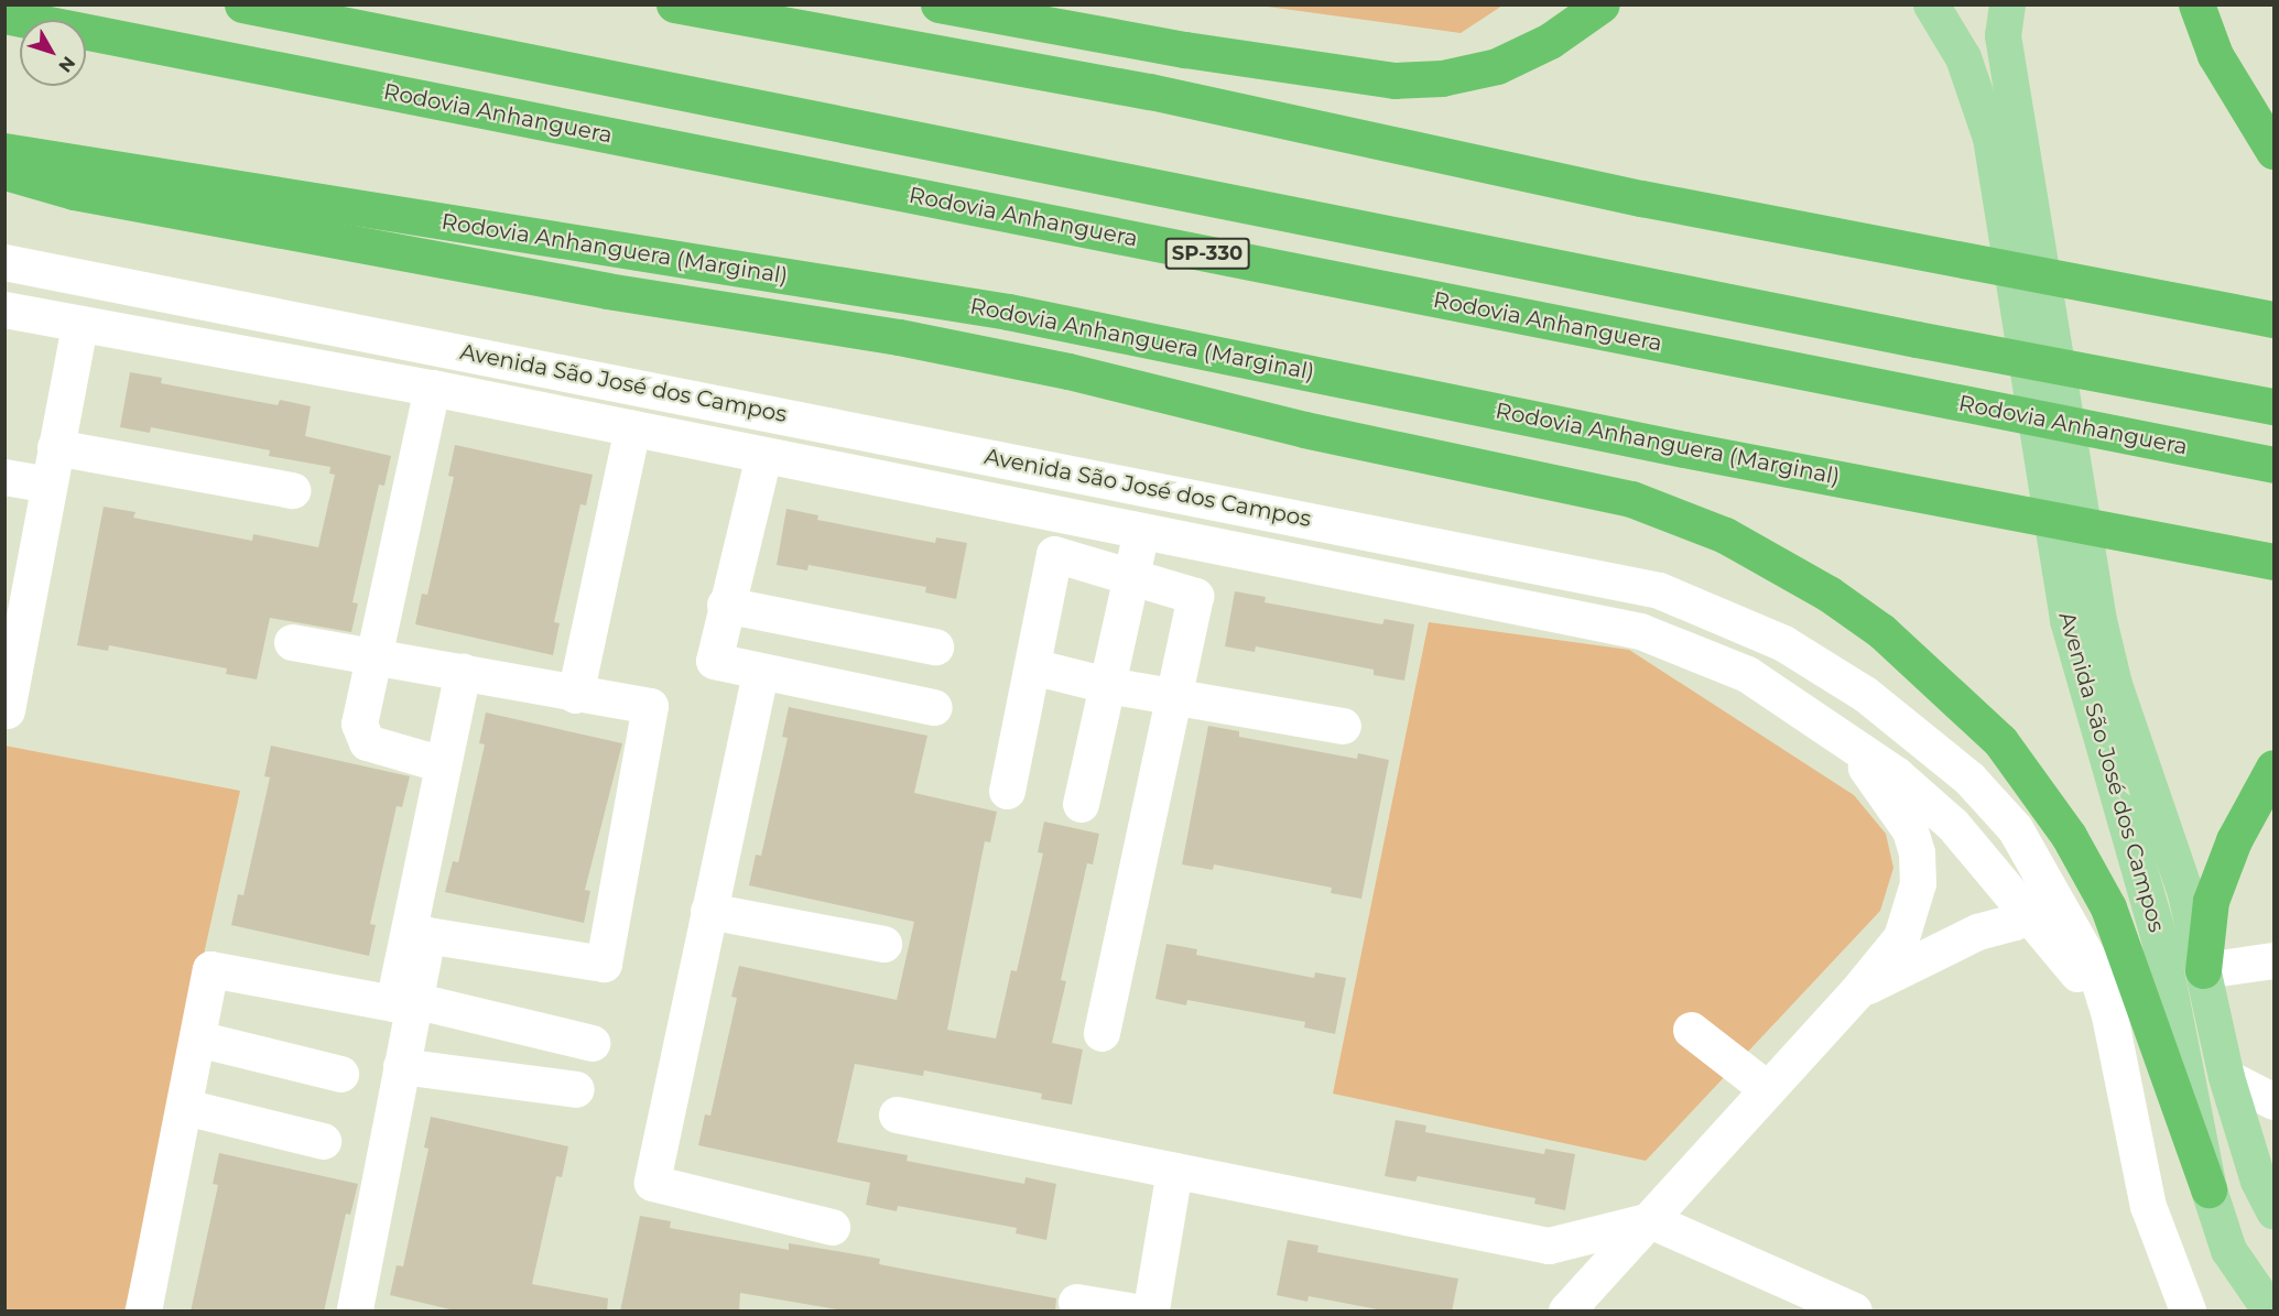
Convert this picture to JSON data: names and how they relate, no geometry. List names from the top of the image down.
{
  "streets": {
    "highway": ["Rodovia Anhanguera", "Rodovia Anhanguera (Marginal)", "SP-330"],
    "main road": ["Avenida São José dos Campos"]
  },
  "north": "bottom right"
}
